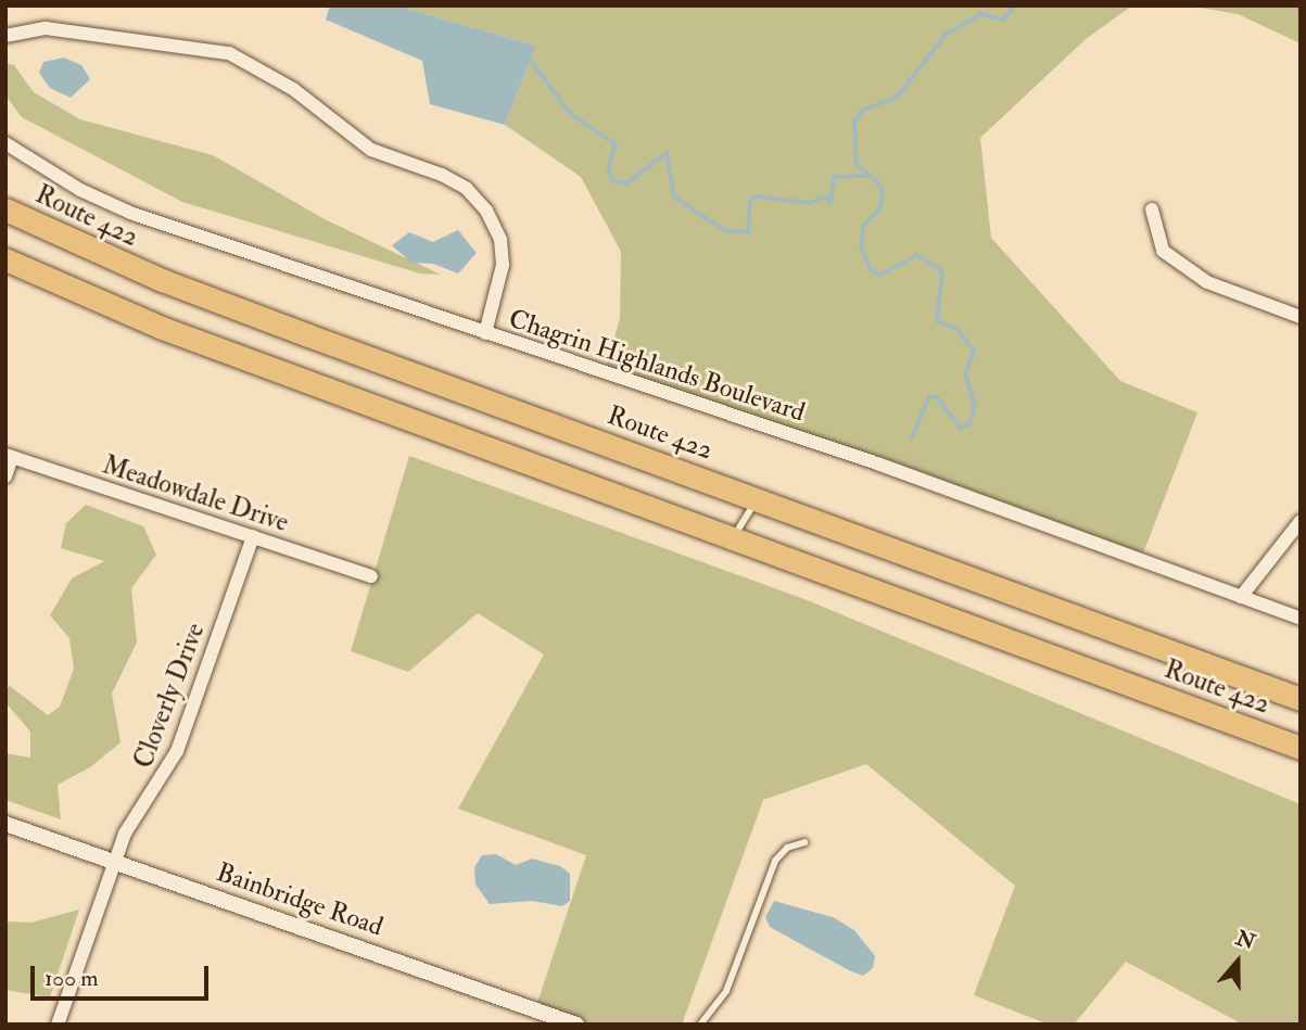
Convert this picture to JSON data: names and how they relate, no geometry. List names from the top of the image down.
{
  "streets": {
    "highway": ["Route 422"],
    "street": [
      "Chagrin Highlands Boulevard",
      "Meadowdale Drive",
      "Cloverly Drive",
      "Bainbridge Road"
    ]
  },
  "crossings": [
    ["Meadowdale Drive", "Cloverly Drive"],
    ["Cloverly Drive", "Bainbridge Road"]
  ],
  "scale_bar": "100 m",
  "north": "top"
}
